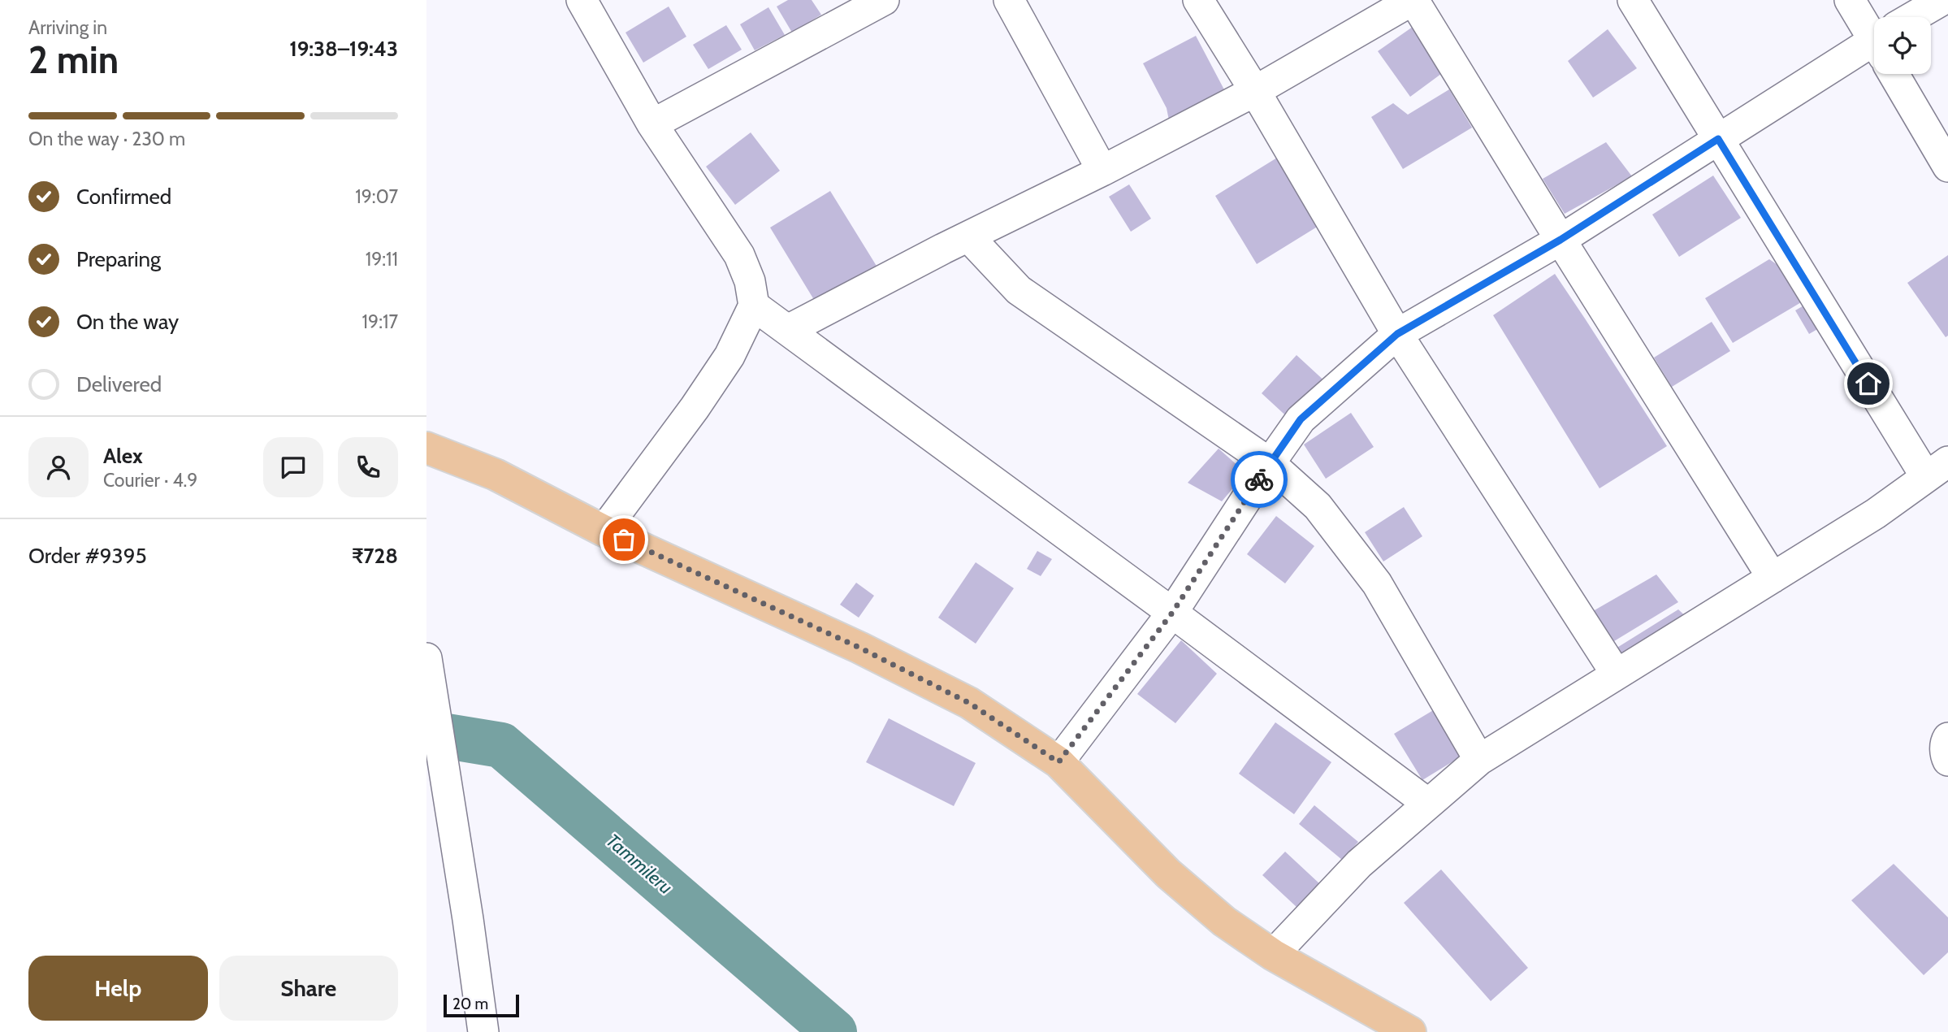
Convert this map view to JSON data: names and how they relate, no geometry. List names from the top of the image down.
{
  "water": ["Tammileru"],
  "scale_bar": "20 m",
  "page": {
    "heading": ["2 min", "Arriving in", "19:38–19:43"],
    "panel": [
      "Alex",
      "Courier · 4.9",
      "Order #9395",
      "₹728"
    ],
    "bar": "On the way · 230 m",
    "list": [
      ["Confirmed", "19:07"],
      ["Preparing", "19:11"],
      ["On the way", "19:17"],
      "Delivered"
    ],
    "buttons": ["Help", "Share"],
    "scale": "20 m"
  }
}
